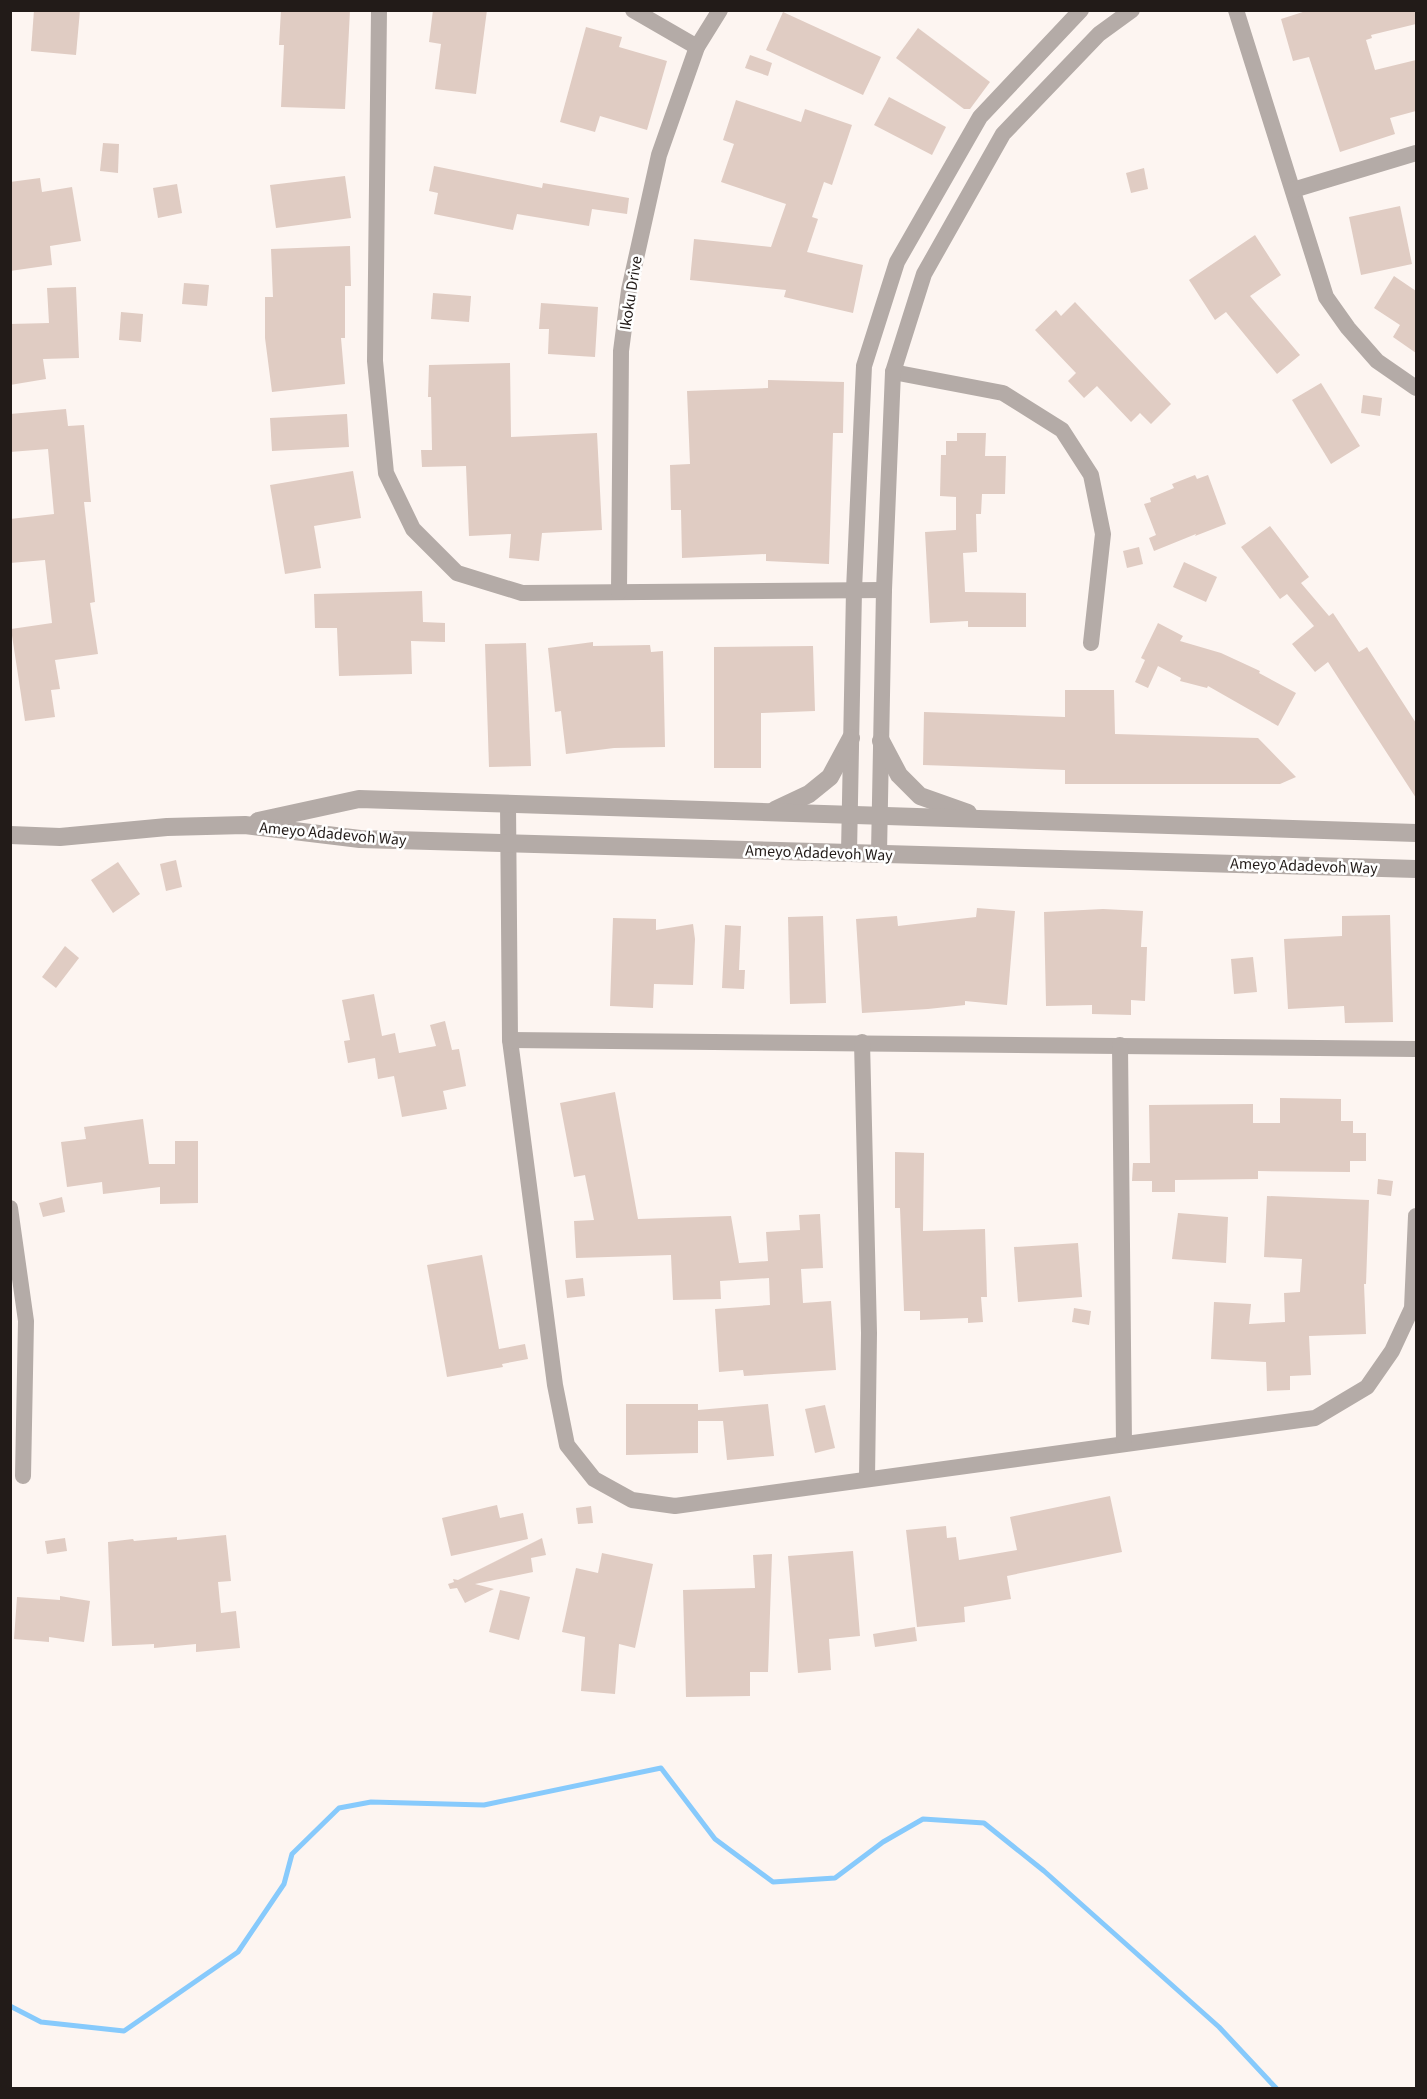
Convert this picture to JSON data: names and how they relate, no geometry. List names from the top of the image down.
{
  "streets": {
    "street": ["Ikoku Drive", "Ameyo Adadevoh Way"]
  }
}
